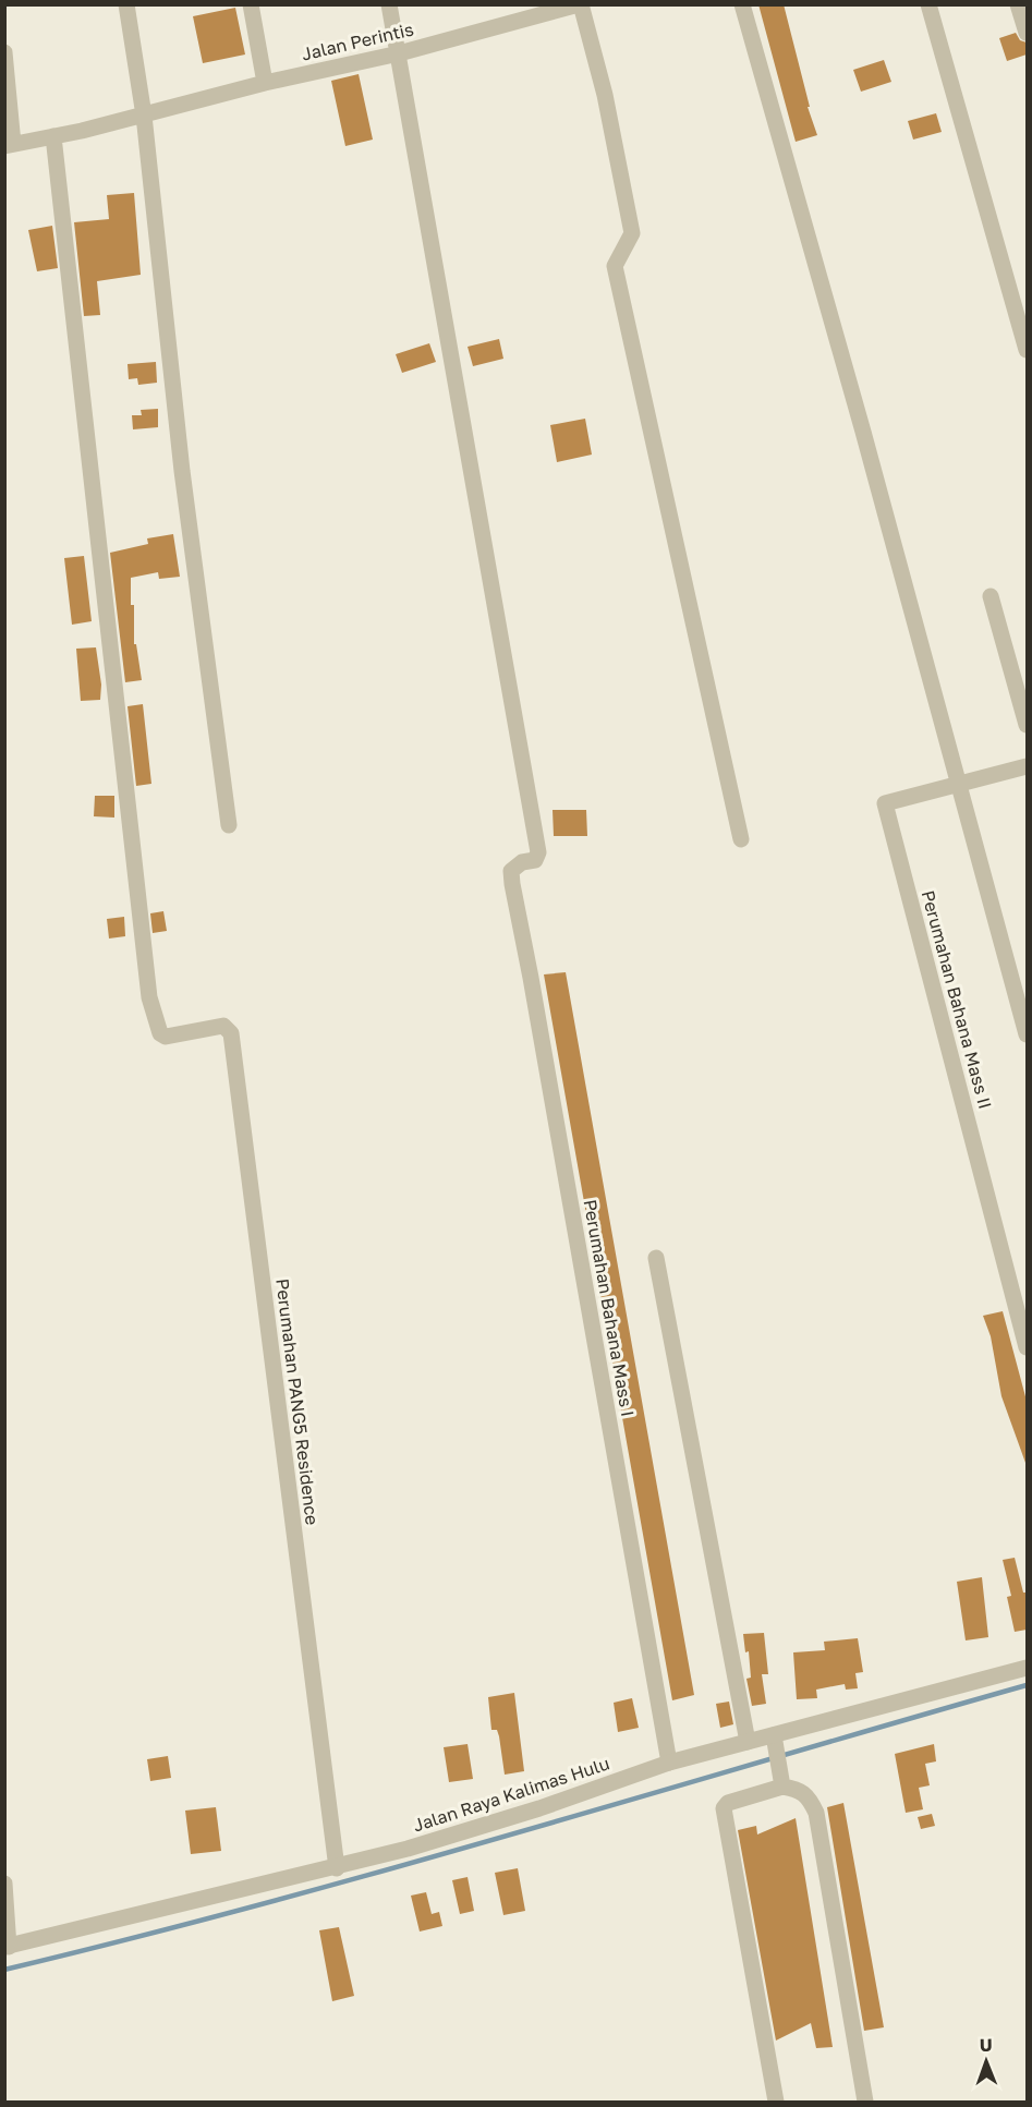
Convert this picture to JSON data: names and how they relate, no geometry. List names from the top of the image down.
{
  "streets": {
    "street": [
      "Jalan Perintis",
      "Perumahan Bahana Mass II",
      "Perumahan Bahana Mass I",
      "Perumahan PANG5 Residence",
      "Jalan Raya Kalimas Hulu"
    ]
  },
  "crossings": [
    ["Jalan Perintis", "Perumahan Bahana Mass I"],
    ["Jalan Perintis", "Perumahan PANG5 Residence"],
    ["Perumahan Bahana Mass I", "Jalan Raya Kalimas Hulu"],
    ["Perumahan PANG5 Residence", "Jalan Raya Kalimas Hulu"]
  ],
  "north": "top"
}
